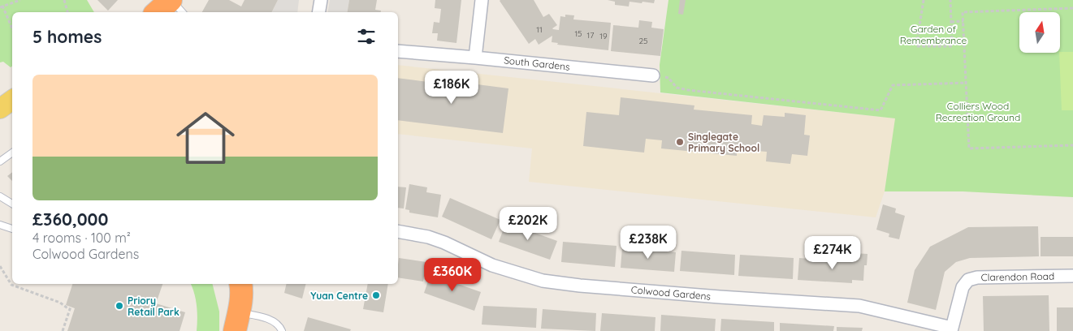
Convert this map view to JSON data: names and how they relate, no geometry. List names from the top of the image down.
{
  "streets": {
    "street": ["South Gardens", "Clarendon Road", "Colwood Gardens"]
  },
  "crossings": [
    ["Clarendon Road", "Colwood Gardens"]
  ],
  "parks": ["Garden of Remembrance", "Colliers Wood Recreation Ground"],
  "places": ["Singlegate Primary School", "Yuan Centre", "Priory Retail Park"],
  "house_numbers": [
    "11",
    "15",
    "17",
    "19",
    "25"
  ],
  "north": "top",
  "page": {
    "heading": "5 homes",
    "list": [
      {
        "name": "£360,000",
        "note": "4 rooms · 100 m² · Colwood Gardens"
      }
    ],
    "price": [
      "£186K",
      "£202K",
      "£238K",
      "£274K",
      "£360K"
    ]
  }
}
